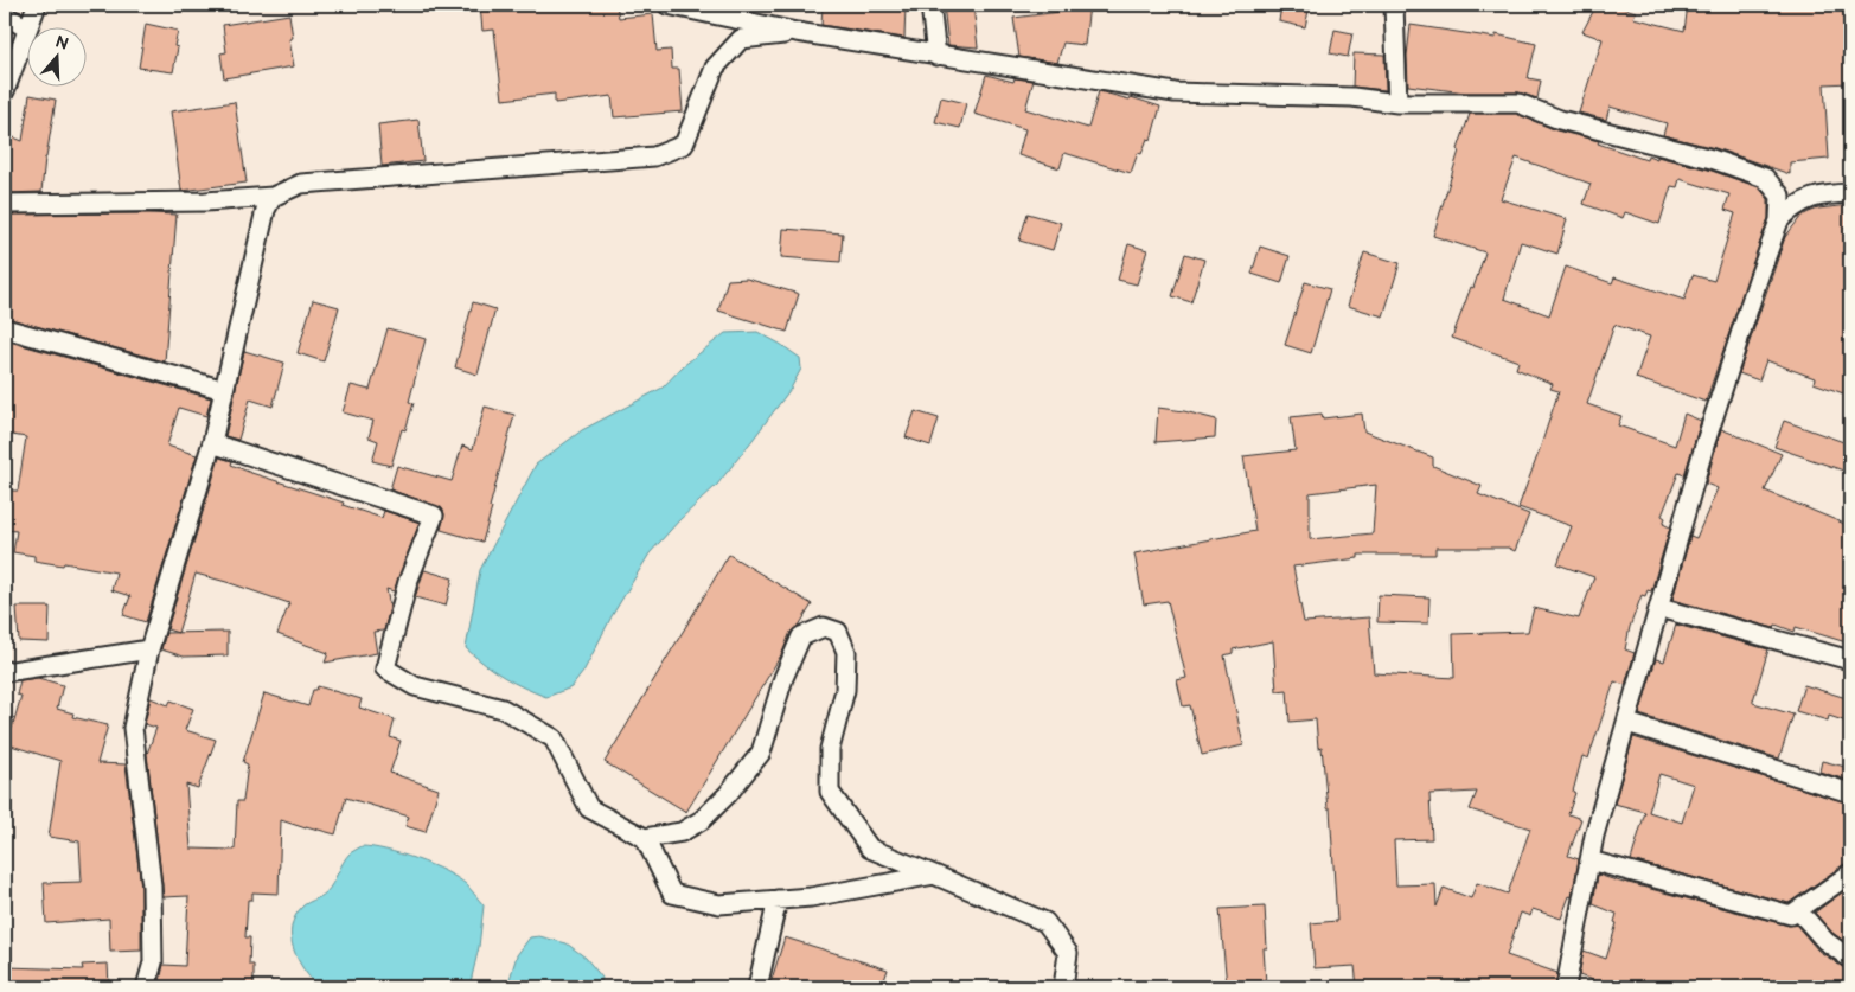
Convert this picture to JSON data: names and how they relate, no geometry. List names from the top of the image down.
{
  "north": "top"
}
